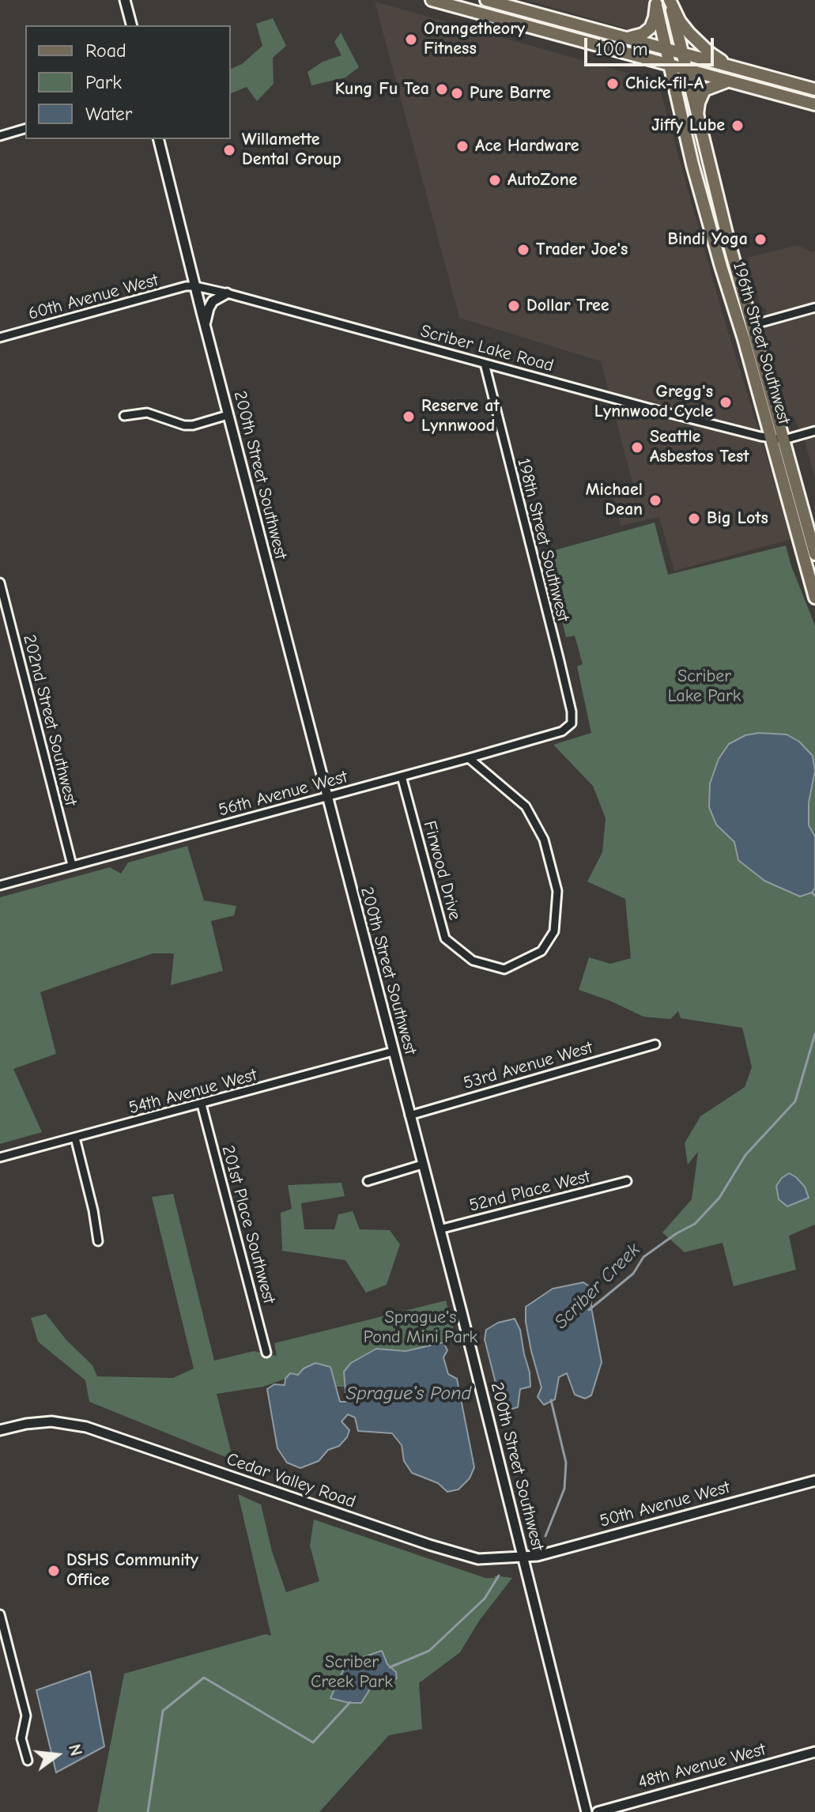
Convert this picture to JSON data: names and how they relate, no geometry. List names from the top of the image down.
{
  "streets": {
    "main road": ["196th Street Southwest"],
    "street": [
      "60th Avenue West",
      "Scriber Lake Road",
      "200th Street Southwest",
      "198th Street Southwest",
      "202nd Street Southwest",
      "56th Avenue West",
      "Firwood Drive",
      "53rd Avenue West",
      "54th Avenue West",
      "52nd Place West",
      "201st Place Southwest",
      "Cedar Valley Road",
      "50th Avenue West",
      "48th Avenue West"
    ]
  },
  "crossings": [
    ["60th Avenue West", "Scriber Lake Road"],
    ["60th Avenue West", "200th Street Southwest"],
    ["196th Street Southwest", "Scriber Lake Road"],
    ["Scriber Lake Road", "200th Street Southwest"],
    ["Scriber Lake Road", "198th Street Southwest"],
    ["200th Street Southwest", "56th Avenue West"],
    ["200th Street Southwest", "53rd Avenue West"],
    ["200th Street Southwest", "54th Avenue West"],
    ["200th Street Southwest", "52nd Place West"],
    ["200th Street Southwest", "Cedar Valley Road"],
    ["200th Street Southwest", "50th Avenue West"],
    ["198th Street Southwest", "56th Avenue West"],
    ["202nd Street Southwest", "56th Avenue West"],
    ["56th Avenue West", "Firwood Drive"],
    ["54th Avenue West", "201st Place Southwest"],
    ["Cedar Valley Road", "50th Avenue West"]
  ],
  "water": ["Scriber Creek", "Sprague's Pond"],
  "parks": ["Scriber Lake Park", "Sprague's Pond Mini Park", "Scriber Creek Park"],
  "places": [
    "Orangetheory Fitness",
    "Chick-fil-A",
    "Kung Fu Tea",
    "Pure Barre",
    "Jiffy Lube",
    "Ace Hardware",
    "Willamette Dental Group",
    "AutoZone",
    "Bindi Yoga",
    "Trader Joe's",
    "Dollar Tree",
    "Gregg's Lynnwood Cycle",
    "Reserve at Lynnwood",
    "Seattle Asbestos Test",
    "Michael Dean",
    "Big Lots",
    "DSHS Community Office"
  ],
  "legend": ["Road", "Park", "Water"],
  "scale_bar": "100 m",
  "north": "right"
}
